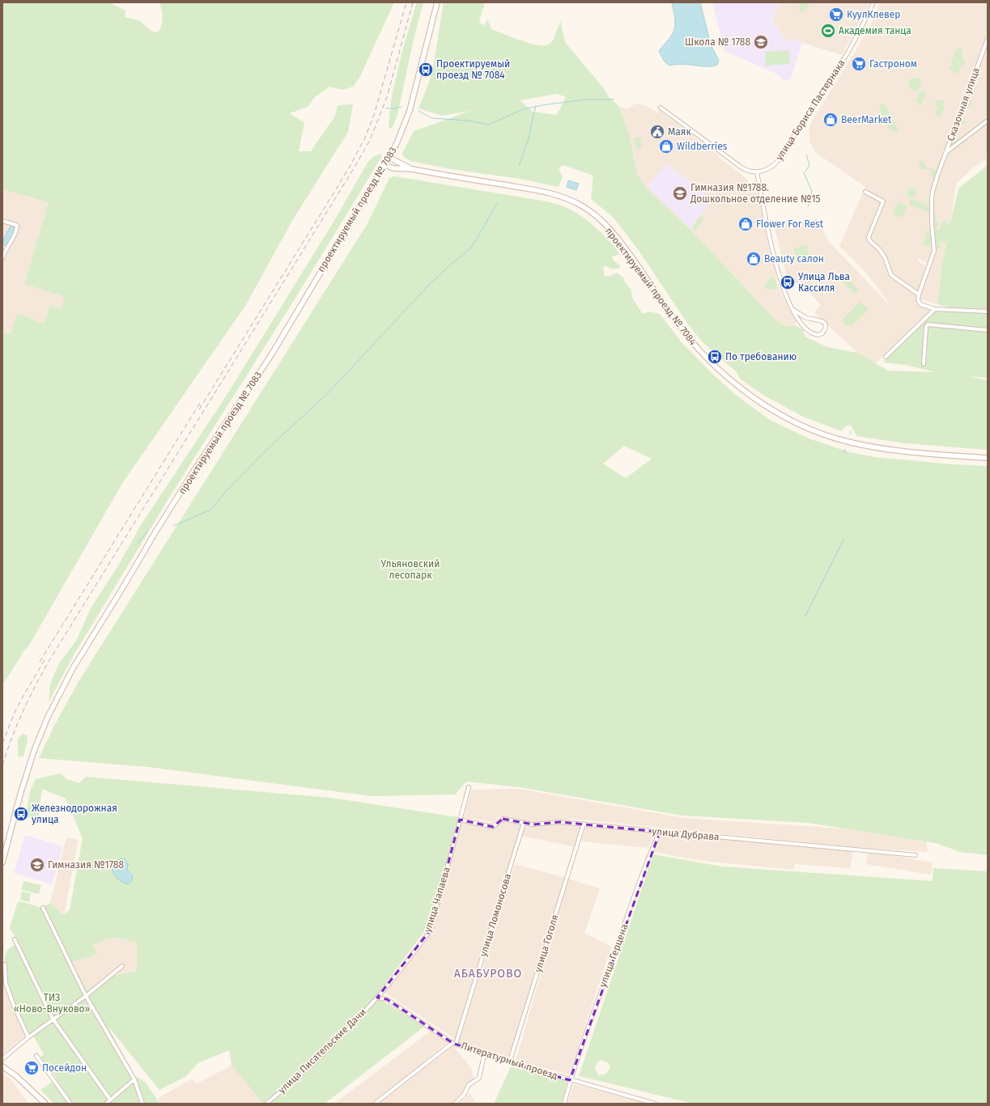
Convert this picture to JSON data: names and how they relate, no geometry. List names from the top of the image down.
{
  "streets": {
    "main road": ["проектируемый проезд № 7083", "проектируемый проезд № 7084"],
    "street": [
      "Сказочная улица",
      "улица Бориса Пастернака",
      "улица Дубрава",
      "улица Чапаева",
      "улица Ломоносова",
      "улица Гоголя",
      "улица Герцена",
      "улица Писательские Дачи",
      "Литературный проезд"
    ]
  },
  "crossings": [
    ["проектируемый проезд № 7083", "проектируемый проезд № 7084"],
    ["улица Дубрава", "улица Чапаева"],
    ["улица Дубрава", "улица Ломоносова"],
    ["улица Дубрава", "улица Гоголя"],
    ["улица Дубрава", "улица Герцена"],
    ["улица Чапаева", "улица Писательские Дачи"],
    ["улица Чапаева", "Литературный проезд"],
    ["улица Ломоносова", "Литературный проезд"],
    ["улица Гоголя", "Литературный проезд"],
    ["улица Герцена", "Литературный проезд"],
    ["улица Писательские Дачи", "Литературный проезд"]
  ],
  "districts": ["АБАБУРОВО"],
  "parks": ["Ульяновский лесопарк", "ТИЗ «Ново-Внуково»"],
  "places": {
    "supermarket": ["КуулКлевер", "Гастроном", "Посейдон"],
    "sports": ["Академия танца"],
    "school or university": ["Школа № 1788", "Гимназия №1788. Дошкольное отделение №15", "Гимназия №1788"],
    "bus stop": [
      "Проектируемый проезд № 7084",
      "Улица Льва Кассиля",
      "По требованию",
      "Железнодорожная улица"
    ],
    "shop": [
      "BeerMarket",
      "Wildberries",
      "Flower For Rest",
      "Beauty салон"
    ],
    "public building": ["Маяк"]
  }
}
